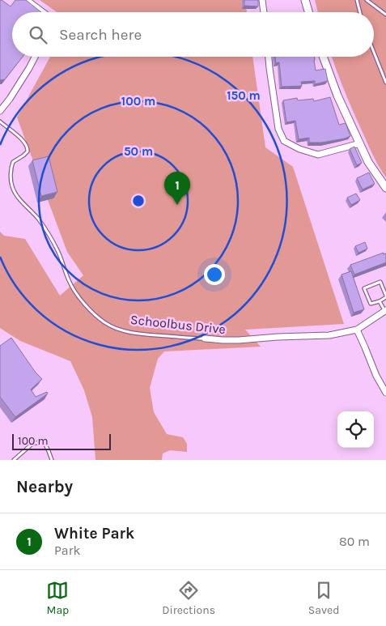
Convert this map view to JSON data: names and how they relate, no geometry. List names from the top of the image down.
{
  "streets": {
    "street": ["Schoolbus Drive"]
  },
  "scale_bar": "100 m",
  "page": {
    "search": "Search here",
    "pins": "1",
    "scale": "100 m",
    "heading": "Nearby",
    "list": [
      {
        "mark": "1",
        "name": "White Park",
        "note": "Park",
        "value": "80 m"
      }
    ],
    "nav": ["Map", "Directions", "Saved"]
  },
  "rings": ["150 m", "100 m", "50 m"]
}
